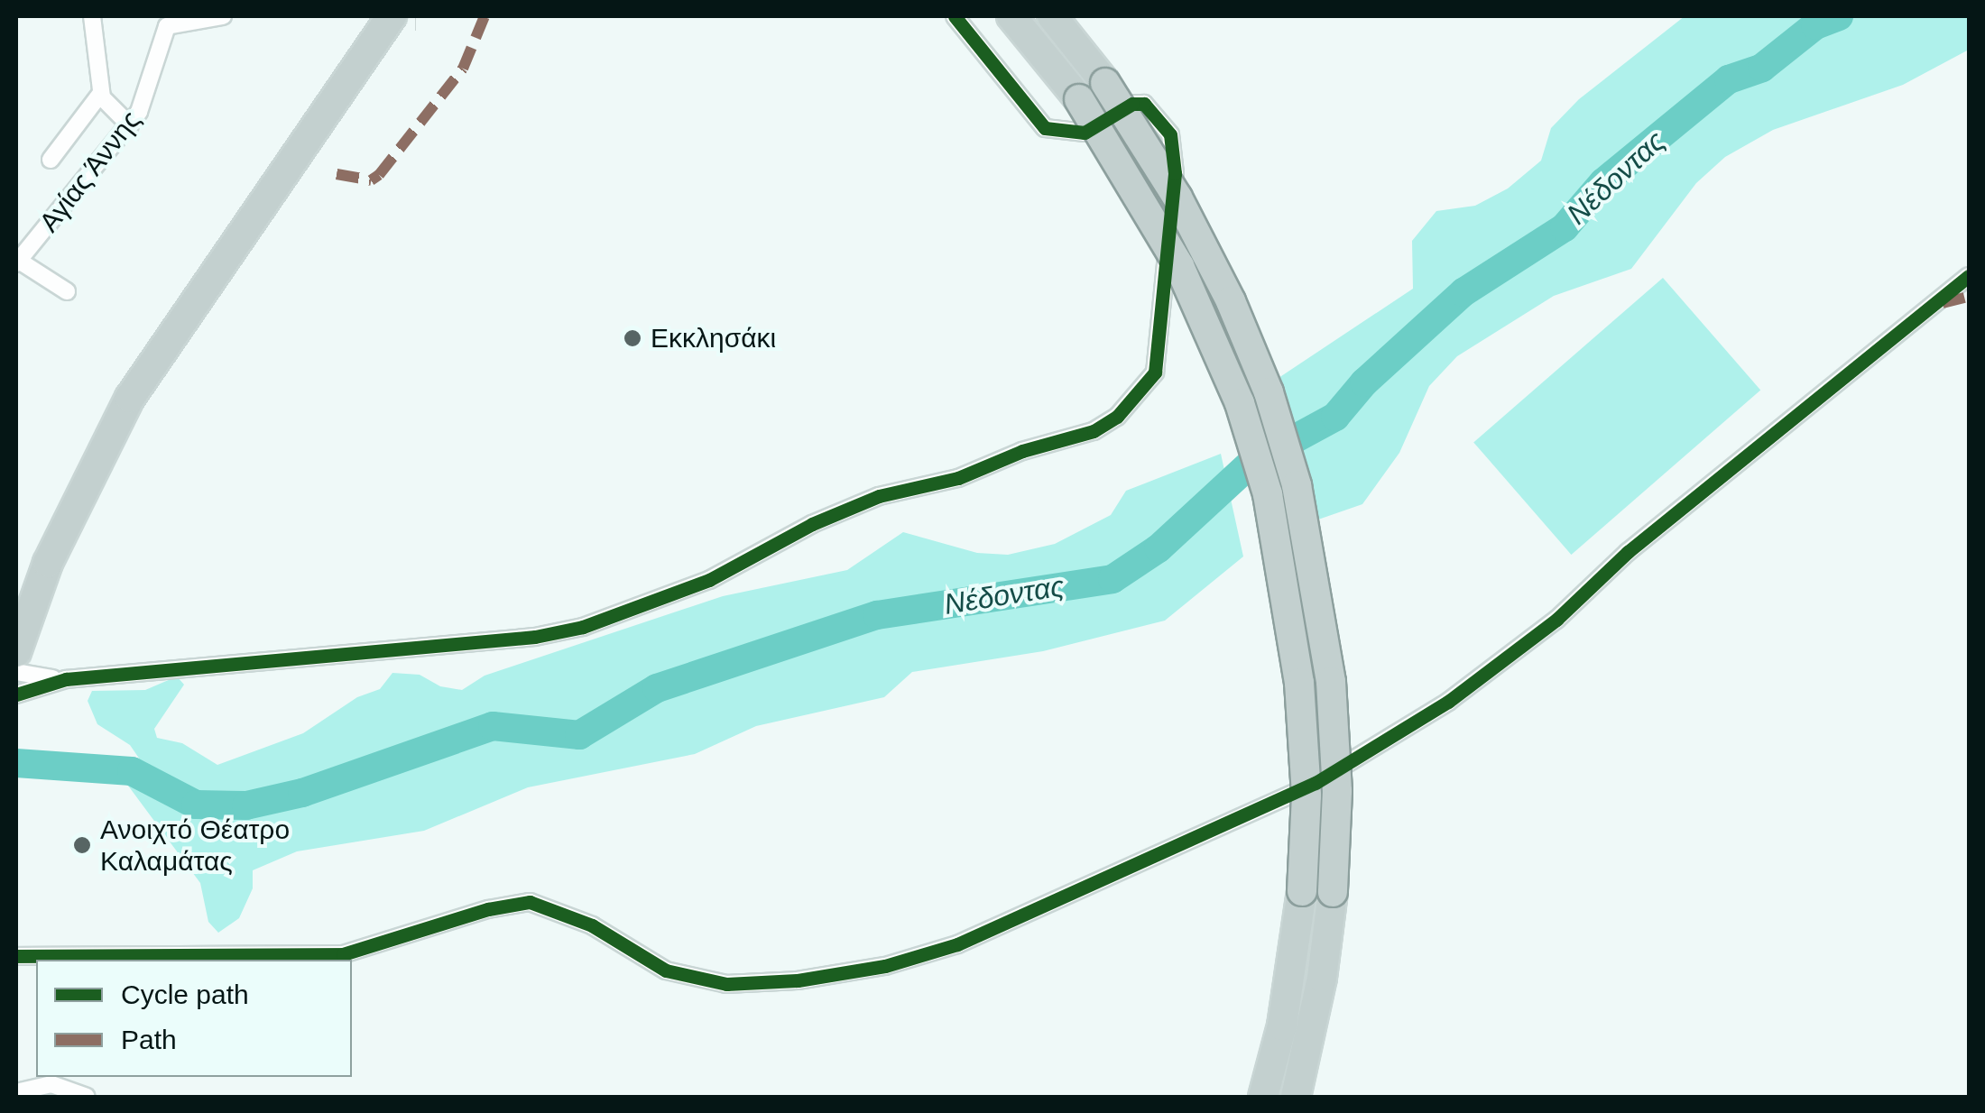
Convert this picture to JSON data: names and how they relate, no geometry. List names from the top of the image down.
{
  "streets": {
    "street": ["Αγίας Άννης"]
  },
  "water": ["Νέδoντας"],
  "places": ["Εκκλησάκι", "Ανοιχτό Θέατρο Καλαμάτας"],
  "legend": ["Cycle path", "Path"]
}
